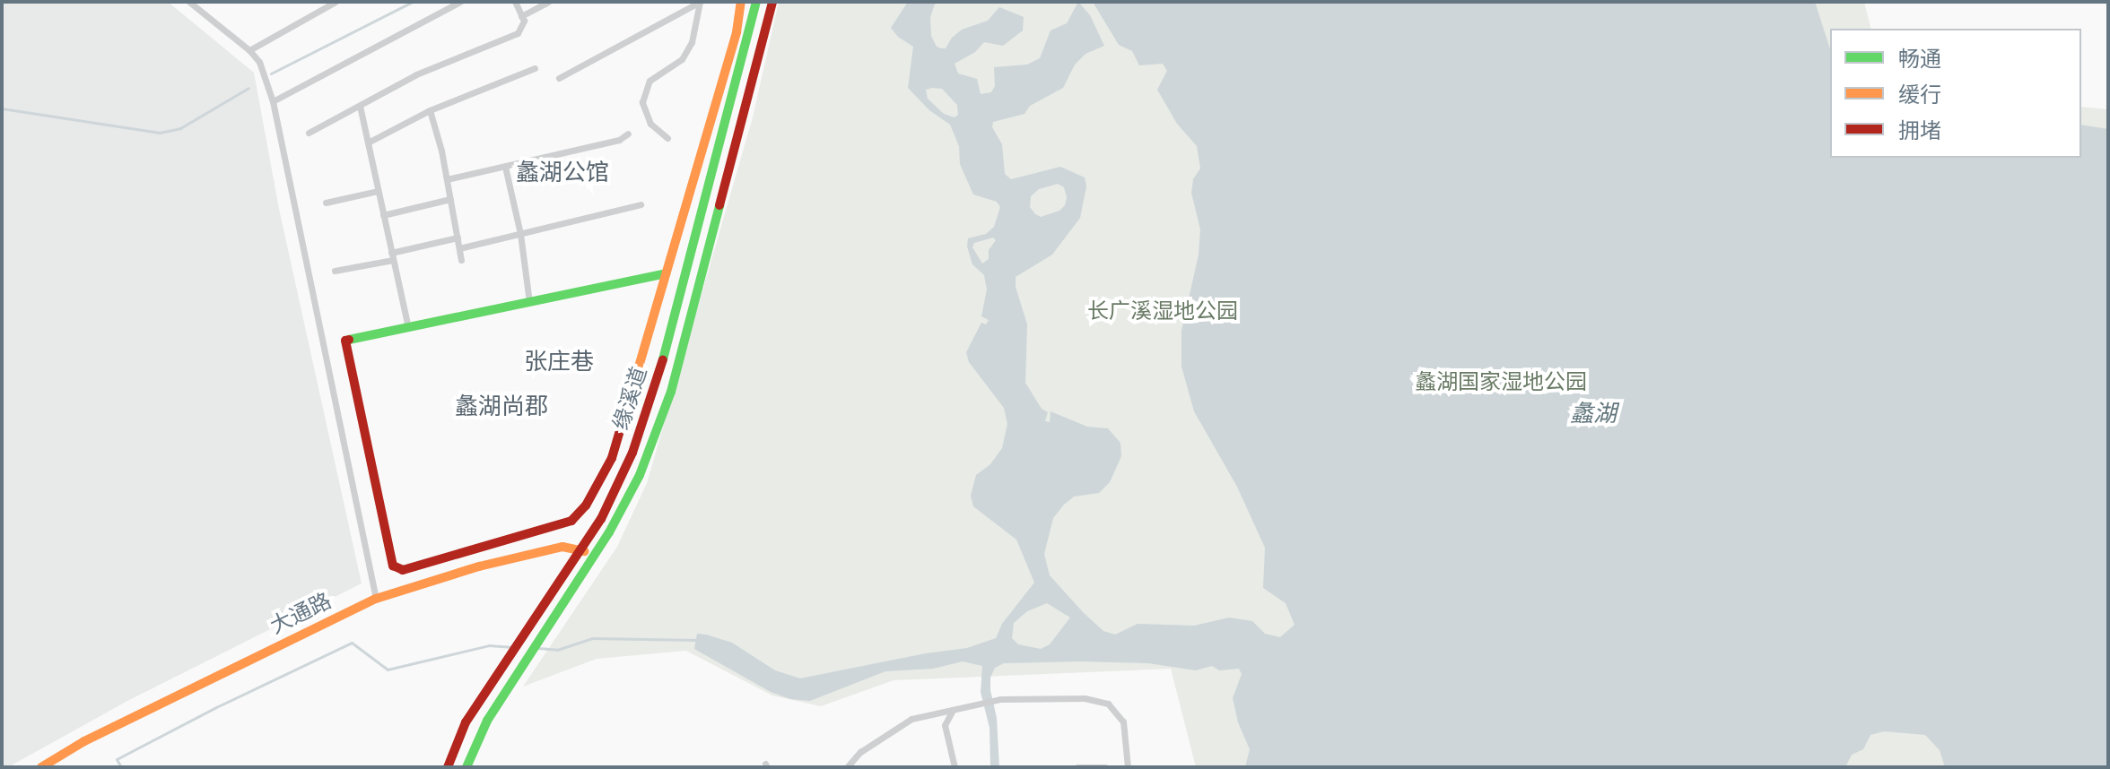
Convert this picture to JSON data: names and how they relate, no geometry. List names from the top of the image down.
{
  "streets": {
    "street": ["缘溪道", "大通路"]
  },
  "crossings": [
    ["缘溪道", "大通路"]
  ],
  "districts": ["蠡湖公馆", "张庄巷", "蠡湖尚郡"],
  "water": ["蠡湖"],
  "parks": ["长广溪湿地公园", "蠡湖国家湿地公园"],
  "legend": ["畅通", "缓行", "拥堵"]
}
